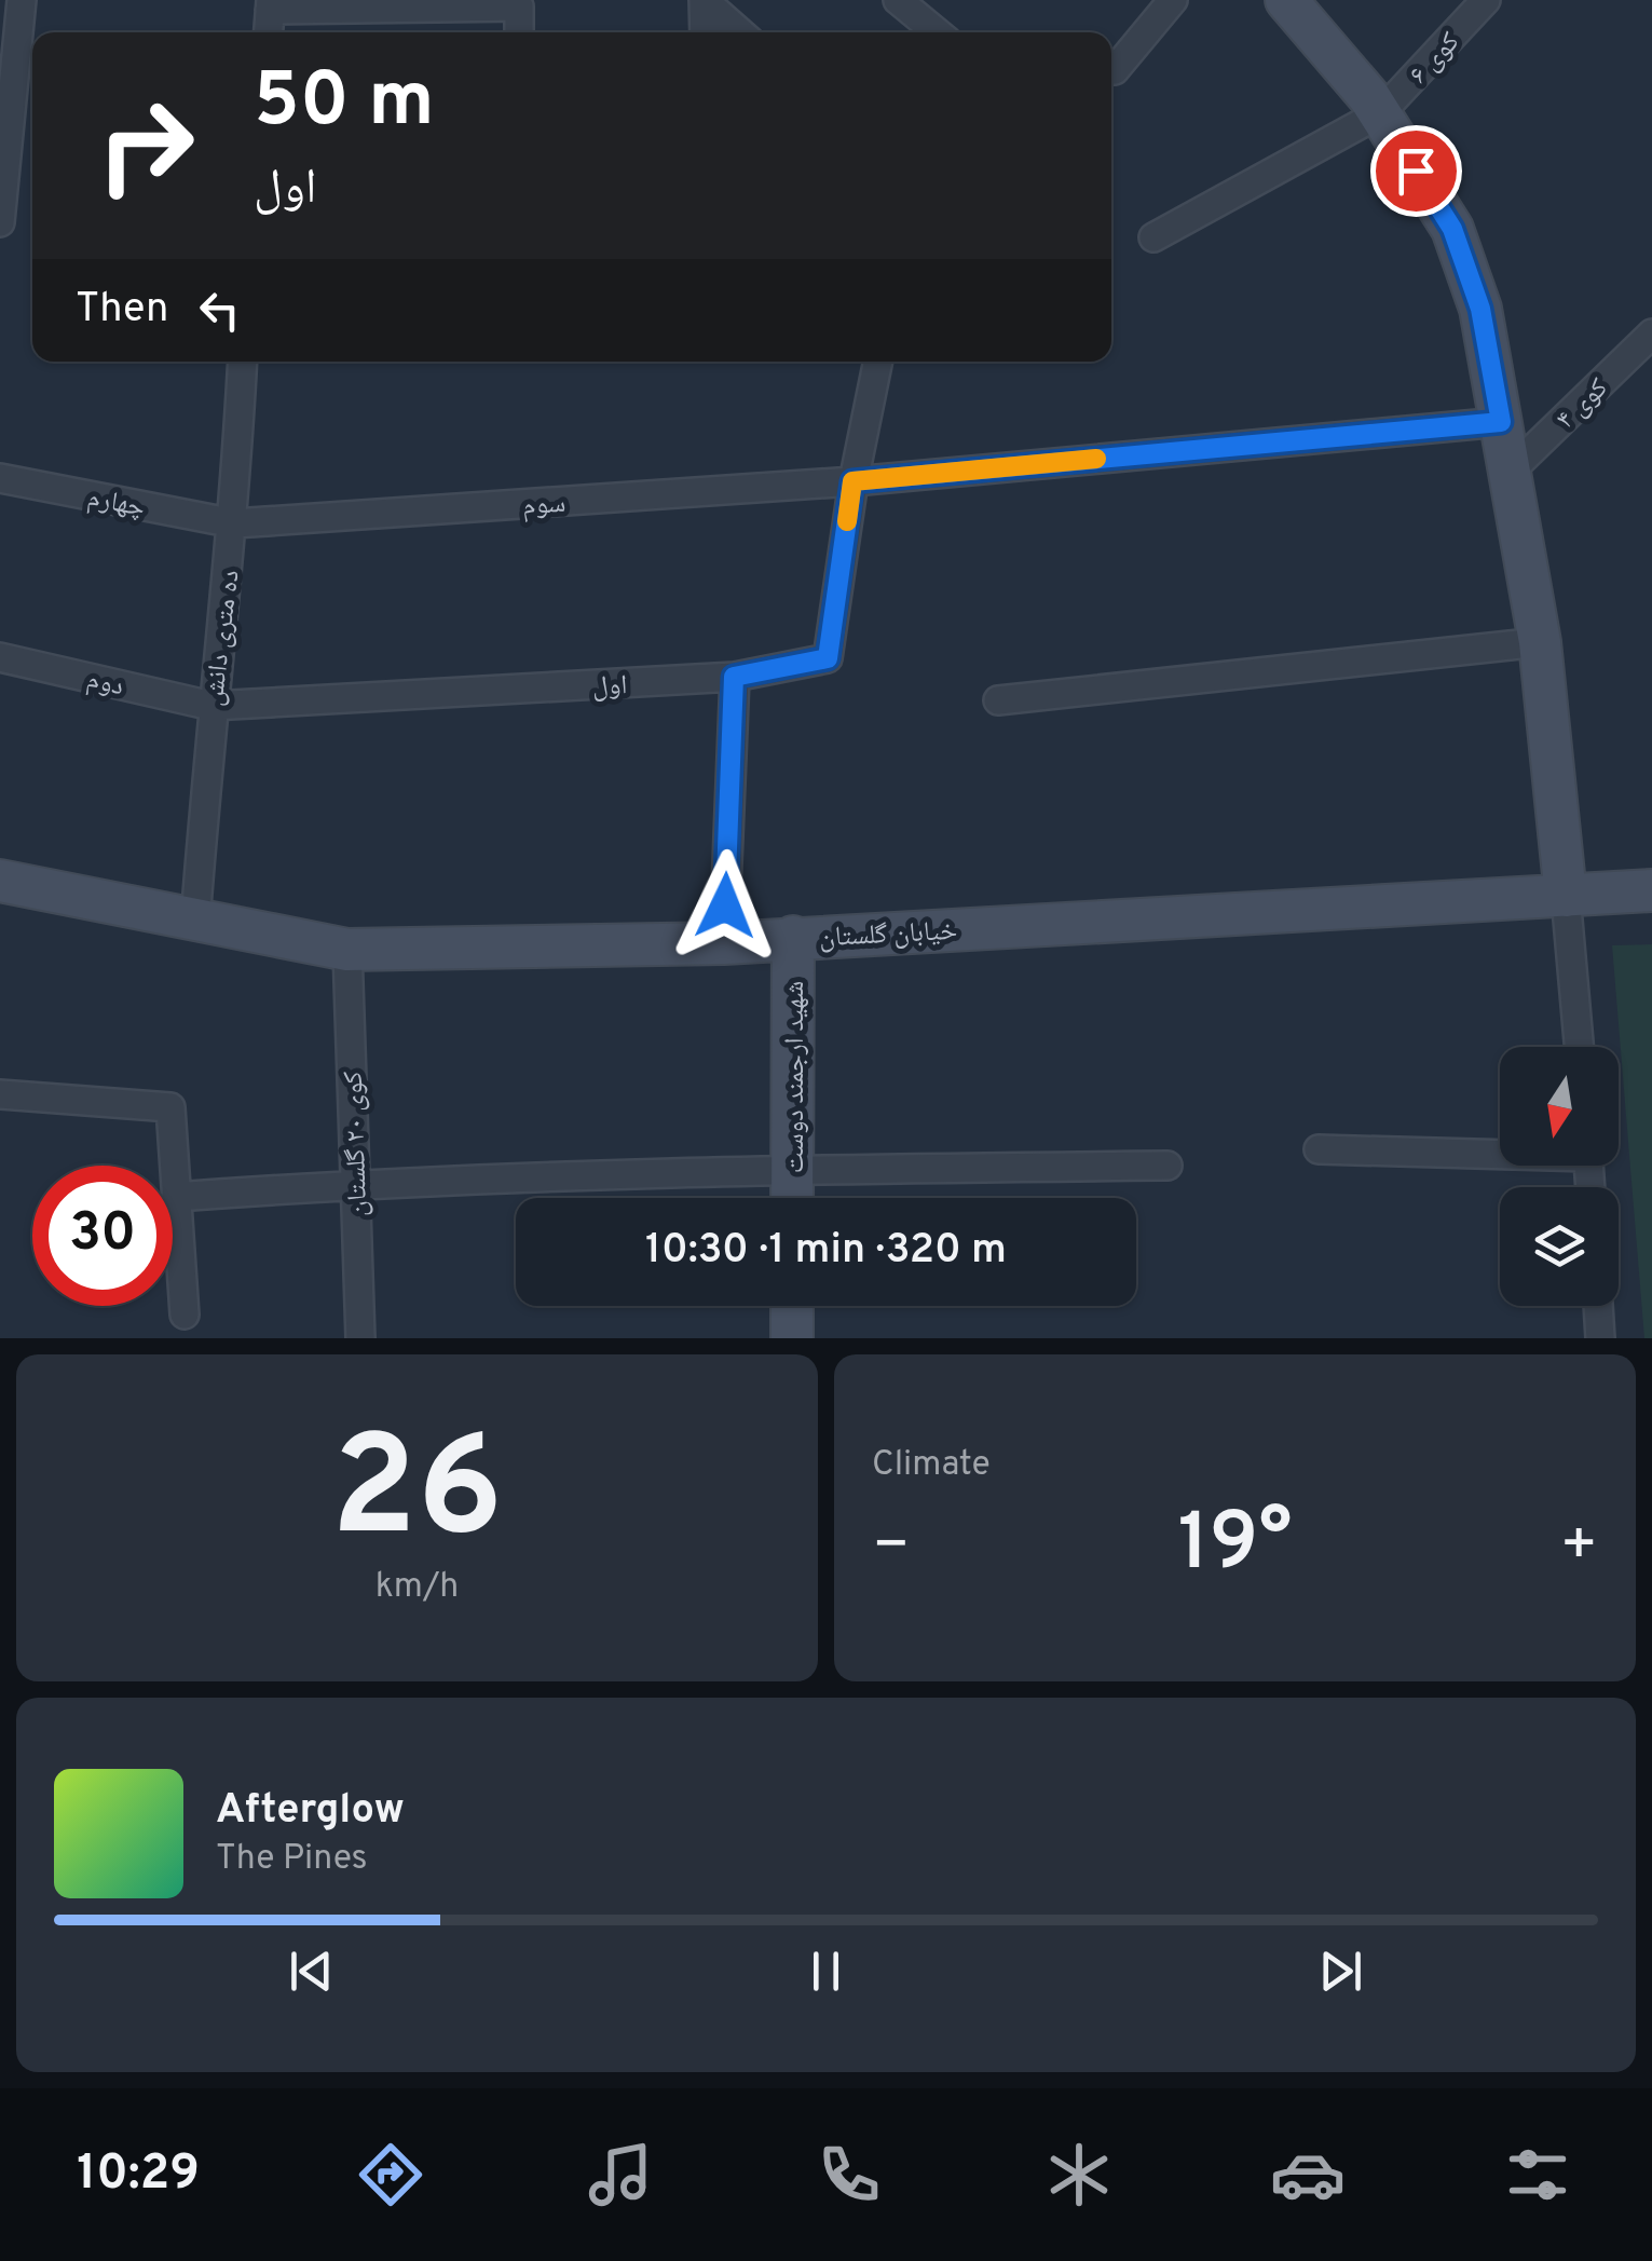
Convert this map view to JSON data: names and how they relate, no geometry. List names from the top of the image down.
{
  "streets": {
    "main road": ["خیابان گلستان", "شهید ارجمند دوست"],
    "street": [
      "کوی ۶",
      "کوی ۴",
      "چهارم",
      "سوم",
      "ده متری دانش",
      "دوم",
      "اول",
      "کوی ۲۰ گلستان"
    ]
  },
  "crossings": [
    ["چهارم", "سوم"],
    ["چهارم", "ده متری دانش"],
    ["سوم", "ده متری دانش"],
    ["سوم", "اول"],
    ["ده متری دانش", "دوم"],
    ["ده متری دانش", "اول"],
    ["ده متری دانش", "خیابان گلستان"],
    ["دوم", "اول"],
    ["خیابان گلستان", "شهید ارجمند دوست"],
    ["خیابان گلستان", "کوی ۲۰ گلستان"]
  ],
  "north": "bottom",
  "page": {
    "turn": ["50 m", "اول"],
    "then": "Then",
    "limit": "30",
    "trip": "10:30 · 1 min · 320 m",
    "tile": [
      ["26", "km/h"],
      "Climate"
    ],
    "heat": ["−", "19°", "+"],
    "song": ["Afterglow", "The Pines"],
    "tabs": "10:29"
  }
}
